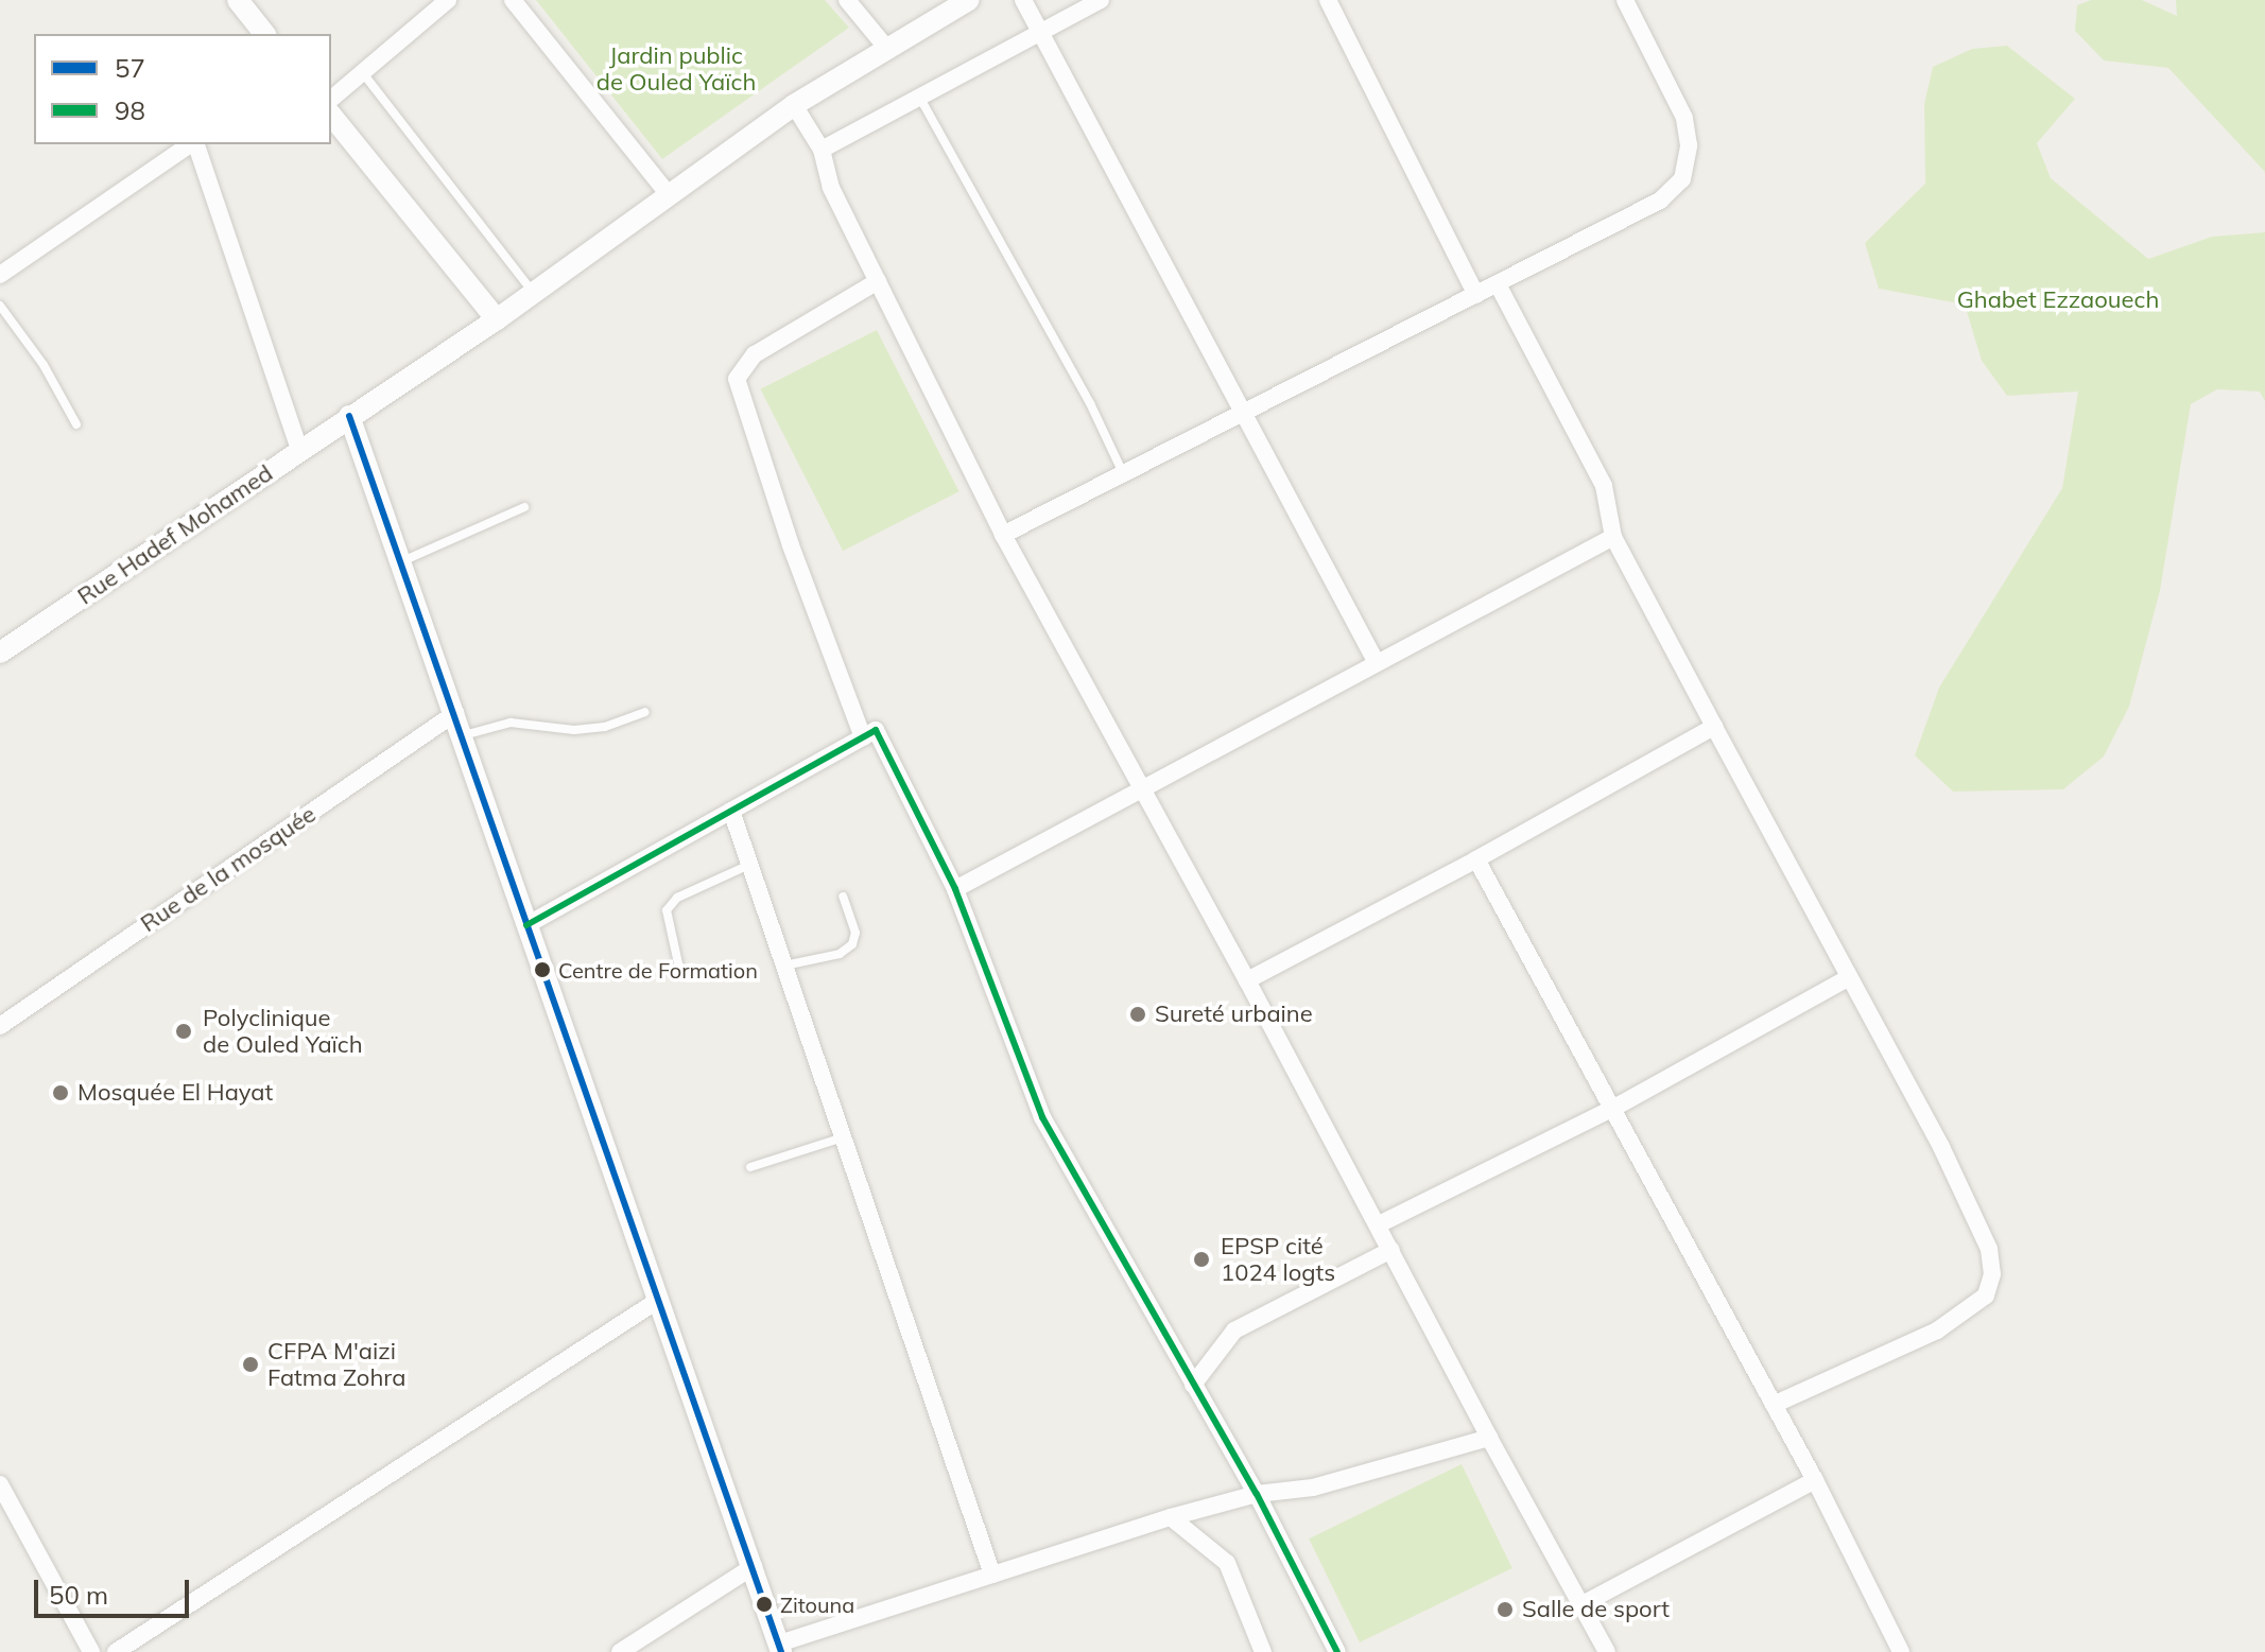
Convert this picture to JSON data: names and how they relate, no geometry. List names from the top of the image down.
{
  "streets": {
    "street": ["Rue Hadef Mohamed", "Rue de la mosquée"]
  },
  "parks": ["Jardin public de Ouled Yaïch", "Ghabet Ezzaouech"],
  "places": [
    "Centre de Formation",
    "Sureté urbaine",
    "Polyclinique de Ouled Yaïch",
    "Mosquée El Hayat",
    "EPSP cité 1024 logts",
    "CFPA M'aizi Fatma Zohra",
    "Zitouna",
    "Salle de sport"
  ],
  "lines": ["transit line 57", "transit line 98"],
  "legend": ["57", "98"],
  "scale_bar": "50 m"
}
